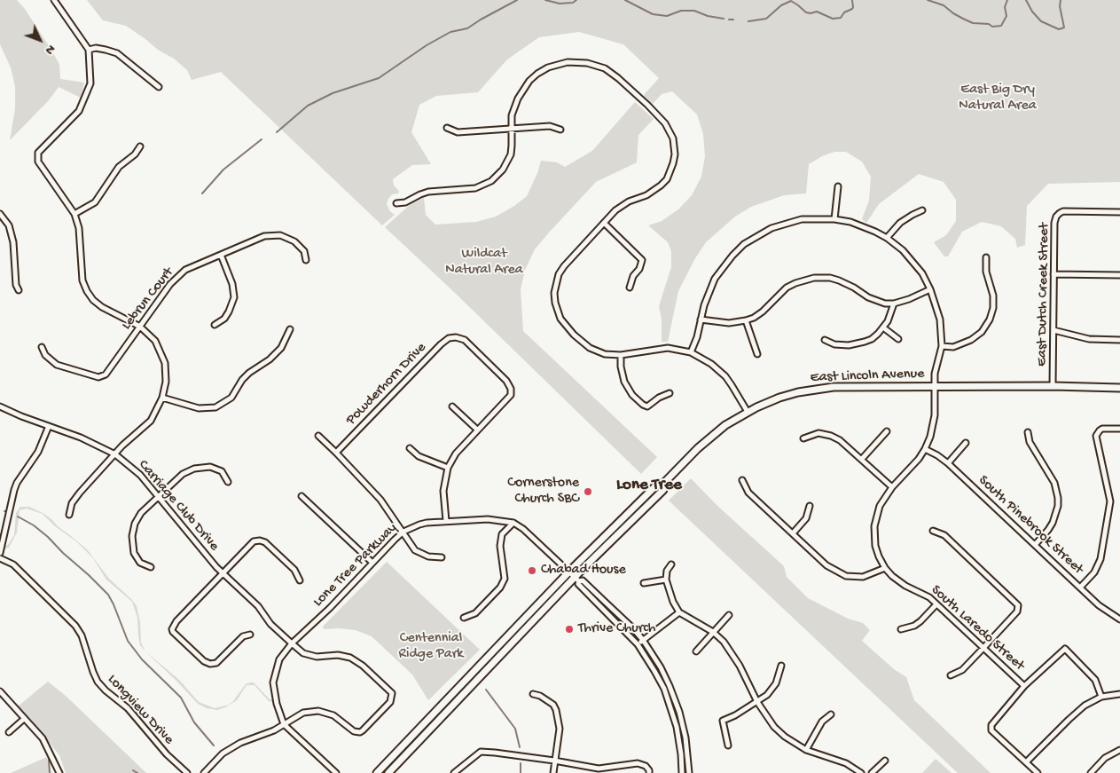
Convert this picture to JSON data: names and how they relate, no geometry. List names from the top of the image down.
{
  "streets": {
    "main road": ["East Lincoln Avenue"],
    "street": [
      "East Dutch Creek Street",
      "Lebrun Court",
      "Powderhorn Drive",
      "Carriage Club Drive",
      "South Pinebrook Street",
      "Lone Tree Parkway",
      "South Laredo Street",
      "Longview Drive"
    ]
  },
  "crossings": [
    ["East Dutch Creek Street", "East Lincoln Avenue"],
    ["East Lincoln Avenue", "South Laredo Street"],
    ["Carriage Club Drive", "Lone Tree Parkway"],
    ["South Pinebrook Street", "South Laredo Street"]
  ],
  "districts": ["Lone Tree"],
  "parks": ["East Big Dry Natural Area", "Wildcat Natural Area", "Centennial Ridge Park"],
  "places": ["Cornerstone Church SBC", "Chabad House", "Thrive Church"],
  "north": "bottom right"
}
